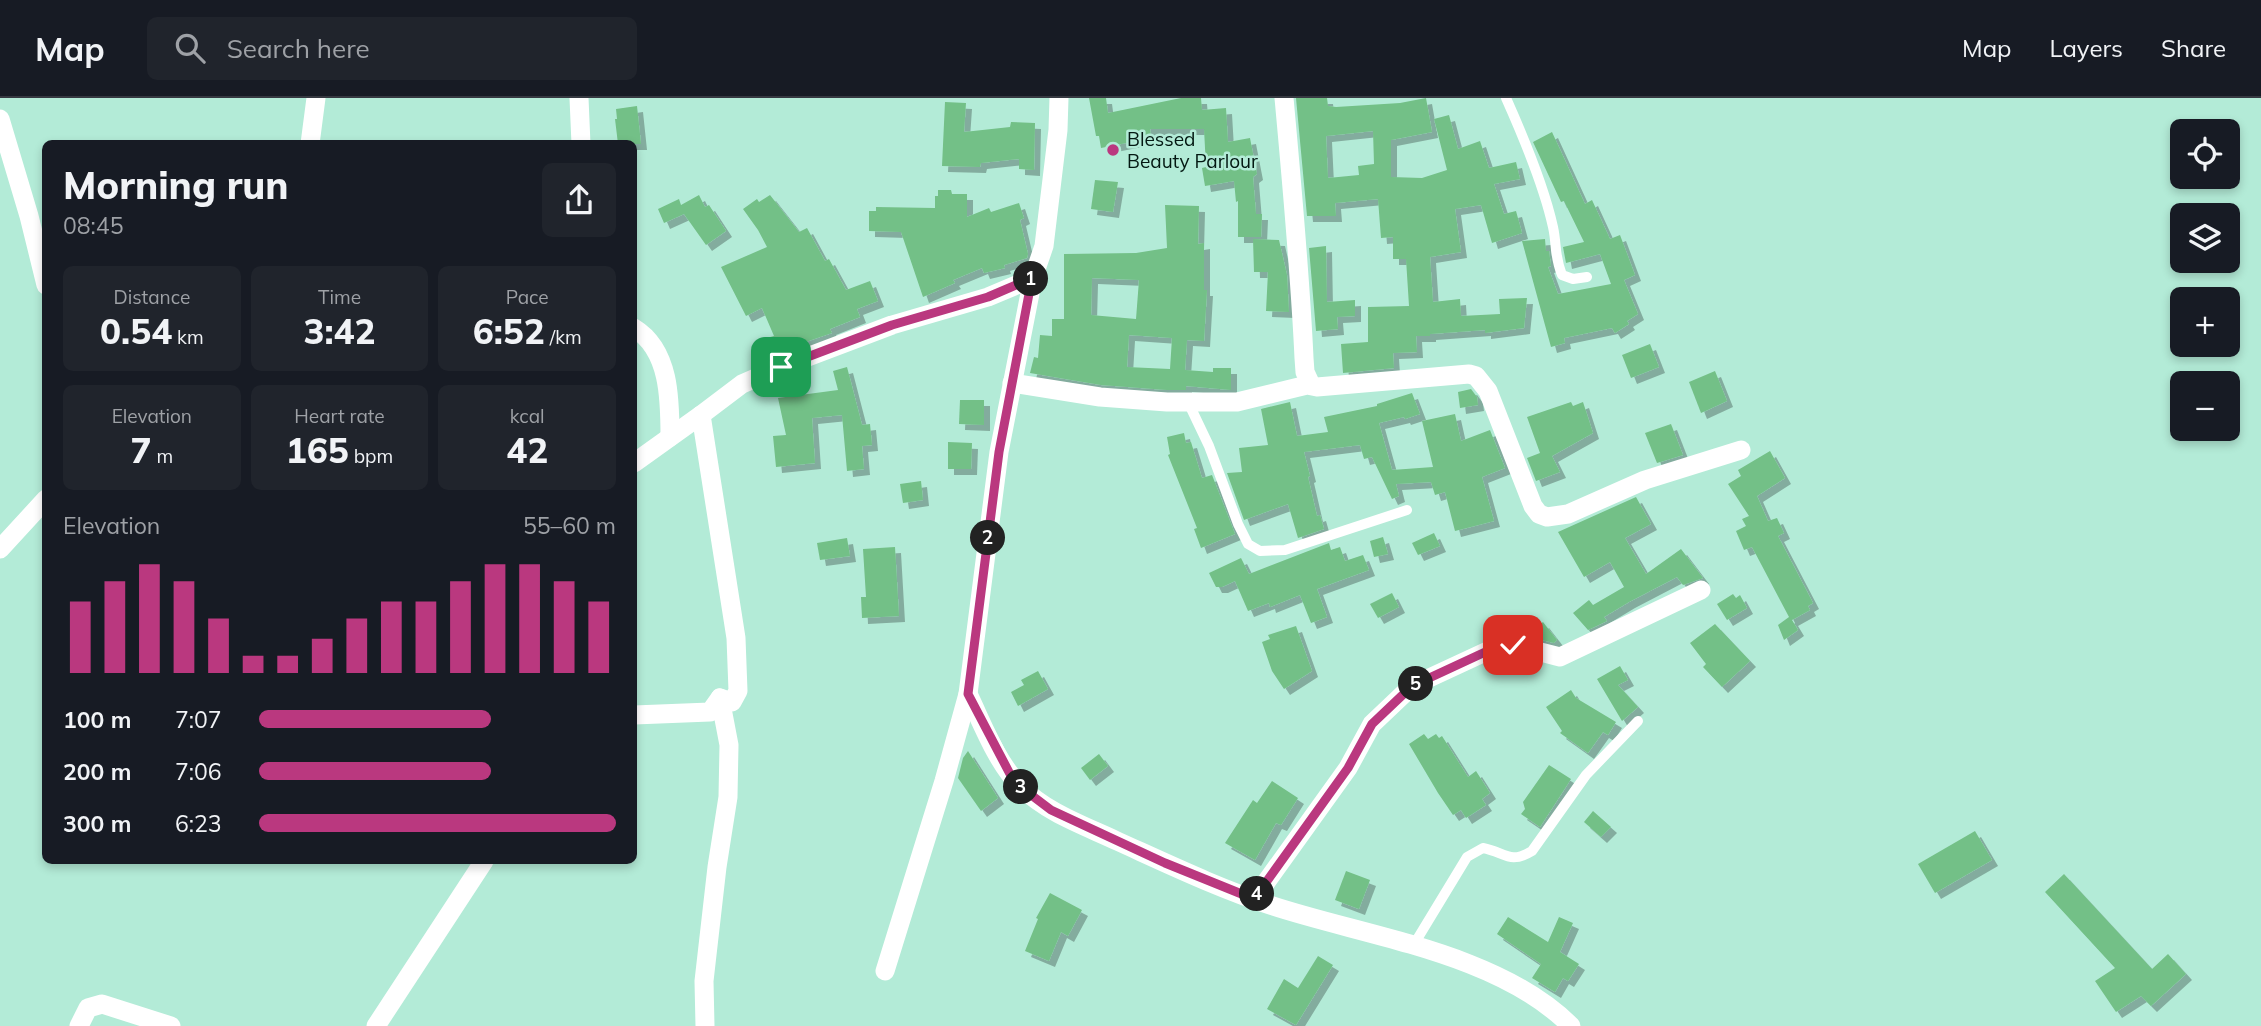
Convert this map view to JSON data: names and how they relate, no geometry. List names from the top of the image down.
{
  "places": ["Blessed Beauty Parlour"],
  "page": {
    "header": "Map",
    "search": "Search here",
    "nav": ["Map", "Layers", "Share"],
    "map_buttons": ["+", "−"],
    "heading": ["Morning run", "08:45"],
    "stats": [
      ["Distance", "0.54 km"],
      ["Time", "3:42"],
      ["Pace", "6:52 /km"],
      ["Elevation", "7 m"],
      ["Heart rate", "165 bpm"],
      ["kcal", "42"]
    ],
    "pins": [
      "1",
      "2",
      "5",
      "3",
      "4"
    ],
    "chart": ["Elevation", "55–60 m"],
    "list": [
      {
        "name": "100 m",
        "note": "7:07"
      },
      {
        "name": "200 m",
        "note": "7:06"
      },
      {
        "name": "300 m",
        "note": "6:23"
      }
    ]
  }
}
